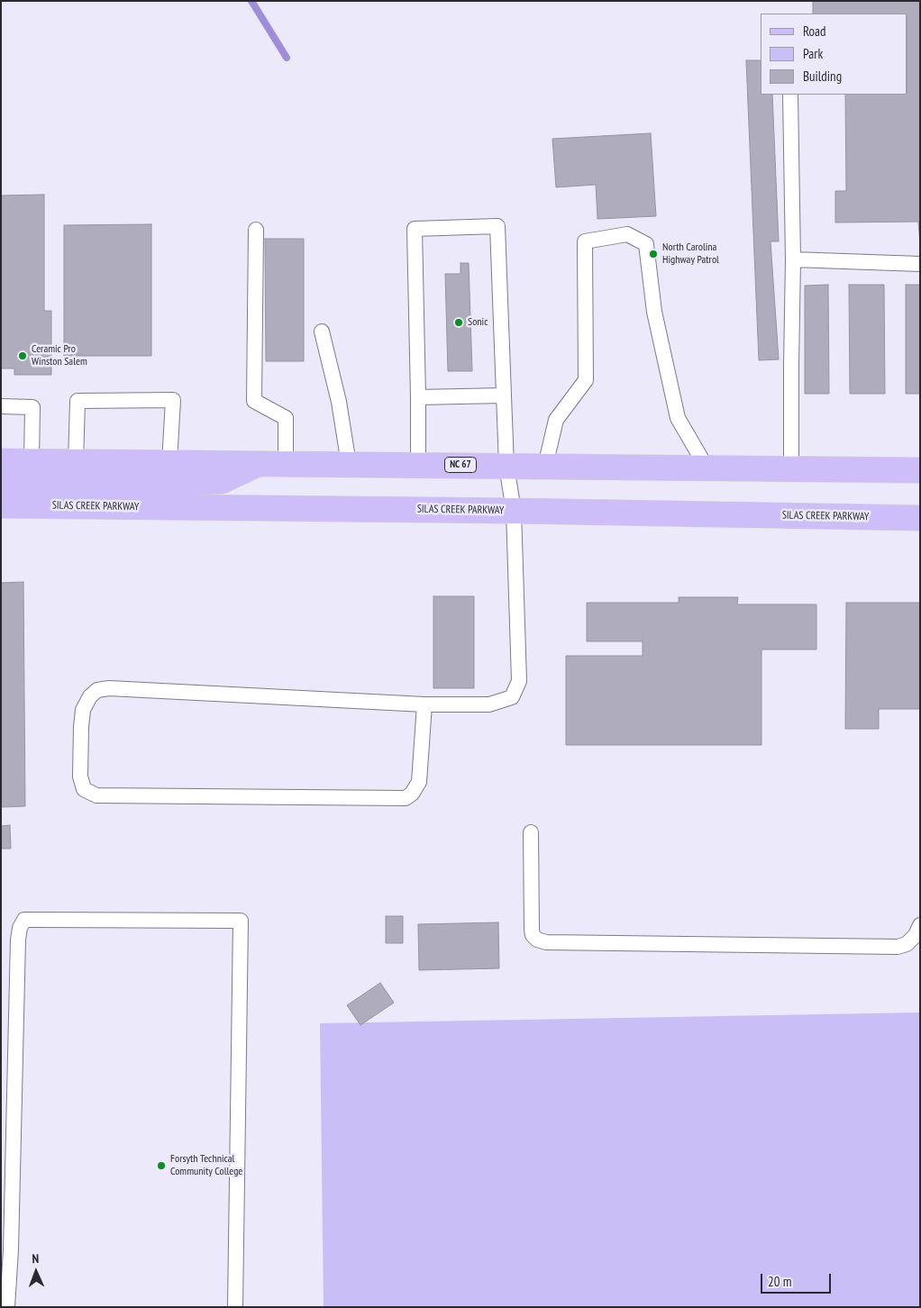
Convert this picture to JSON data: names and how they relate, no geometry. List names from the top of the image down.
{
  "streets": {
    "main road": ["NC 67", "SILAS CREEK PARKWAY"]
  },
  "places": [
    "North Carolina Highway Patrol",
    "Sonic",
    "Ceramic Pro Winston Salem",
    "Forsyth Technical Community College"
  ],
  "legend": ["Road", "Park", "Building"],
  "scale_bar": "20 m",
  "north": "top"
}
